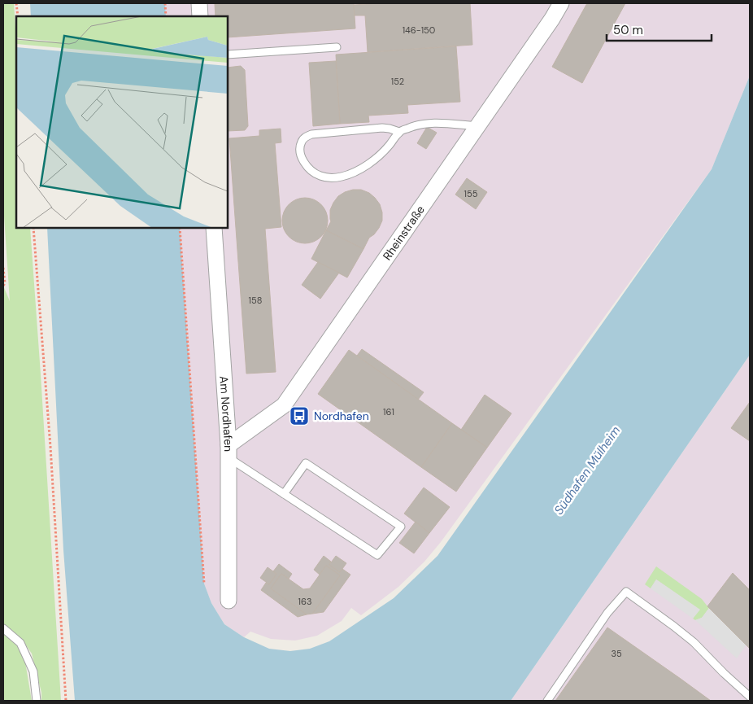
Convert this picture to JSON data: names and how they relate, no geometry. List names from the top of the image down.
{
  "streets": {
    "street": ["Rheinstraße", "Am Nordhafen"]
  },
  "crossings": [
    ["Rheinstraße", "Am Nordhafen"]
  ],
  "water": ["Südhafen Mülheim"],
  "places": {
    "bus stop": ["Nordhafen"]
  },
  "house_numbers": [
    "146-150",
    "152",
    "155",
    "158",
    "161",
    "163",
    "35"
  ],
  "scale_bar": "50 m"
}
